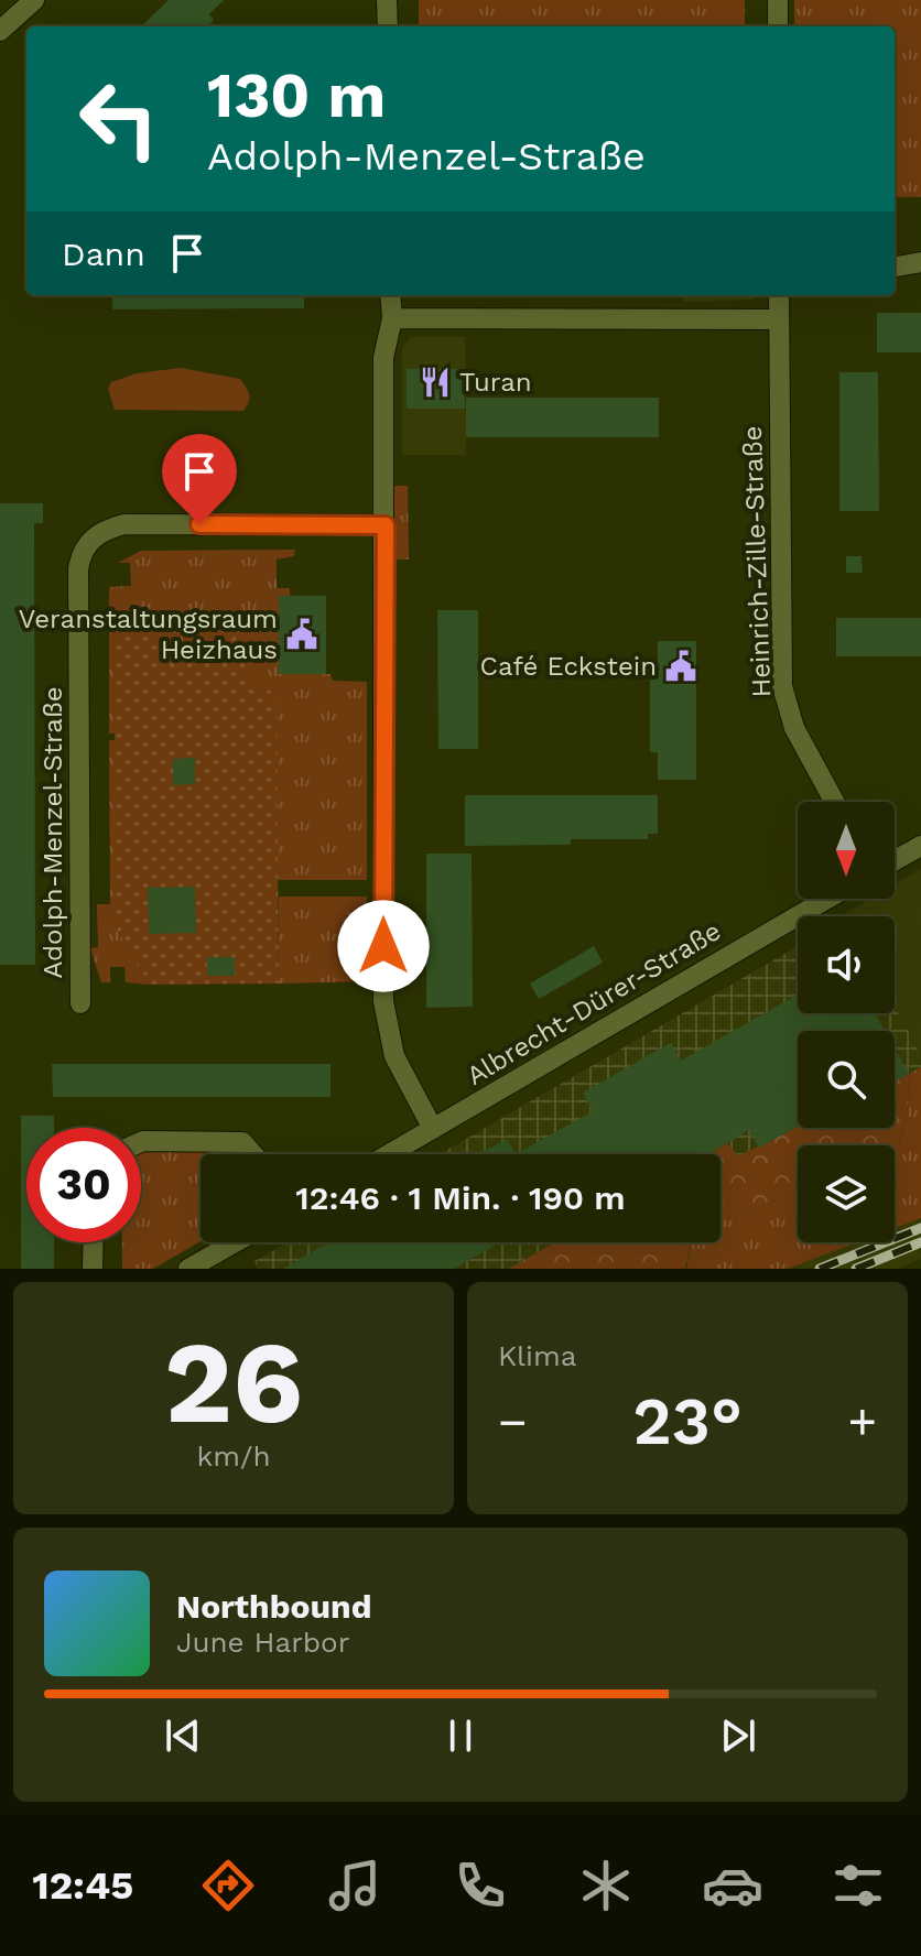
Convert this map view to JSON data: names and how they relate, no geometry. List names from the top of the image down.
{
  "streets": {
    "street": ["Heinrich-Zille-Straße", "Adolph-Menzel-Straße", "Albrecht-Dürer-Straße"]
  },
  "places": {
    "restaurant": ["Turan"],
    "public building": ["Veranstaltungsraum Heizhaus", "Café Eckstein"]
  },
  "north": "bottom",
  "page": {
    "turn": ["130 m", "Adolph-Menzel-Straße"],
    "then": "Dann",
    "limit": "30",
    "trip": "12:46 · 1 Min. · 190 m",
    "tile": [
      ["26", "km/h"],
      "Klima"
    ],
    "heat": ["−", "23°", "+"],
    "song": ["Northbound", "June Harbor"],
    "tabs": "12:45"
  }
}
